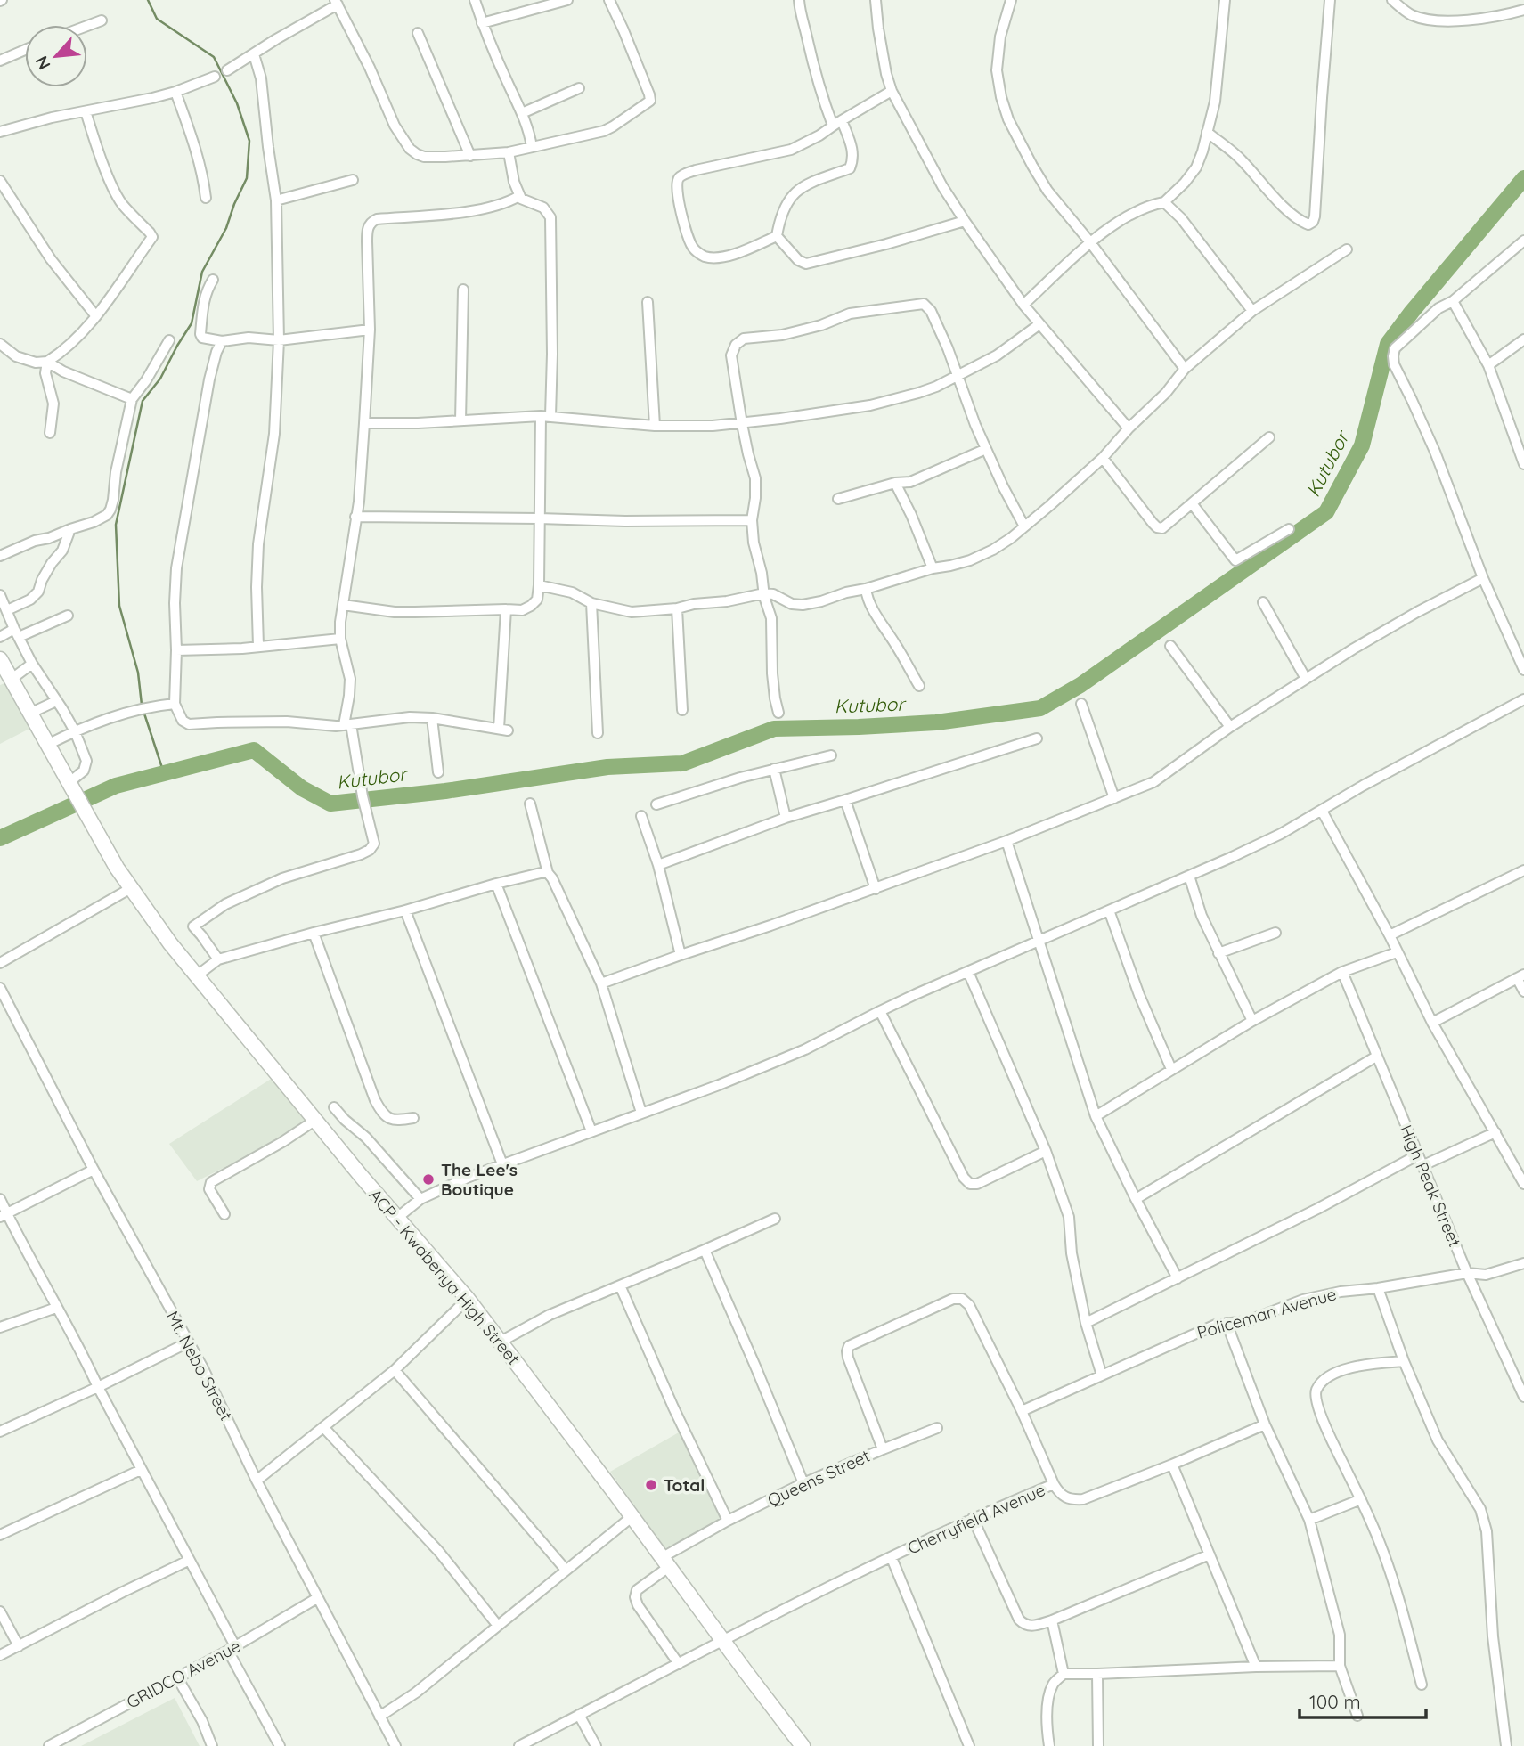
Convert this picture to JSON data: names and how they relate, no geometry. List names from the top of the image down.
{
  "streets": {
    "main road": ["ACP - Kwabenya High Street"],
    "street": [
      "High Peak Street",
      "Policeman Avenue",
      "Mt. Nebo Street",
      "Queens Street",
      "Cherryfield Avenue",
      "GRIDCO Avenue"
    ]
  },
  "crossings": [
    ["High Peak Street", "Policeman Avenue"],
    ["ACP - Kwabenya High Street", "Queens Street"],
    ["ACP - Kwabenya High Street", "Cherryfield Avenue"],
    ["Policeman Avenue", "Queens Street"],
    ["Mt. Nebo Street", "GRIDCO Avenue"],
    ["Queens Street", "Cherryfield Avenue"]
  ],
  "water": ["Kutubor"],
  "places": ["The Lee's Boutique", "Total"],
  "scale_bar": "100 m",
  "north": "bottom left"
}
